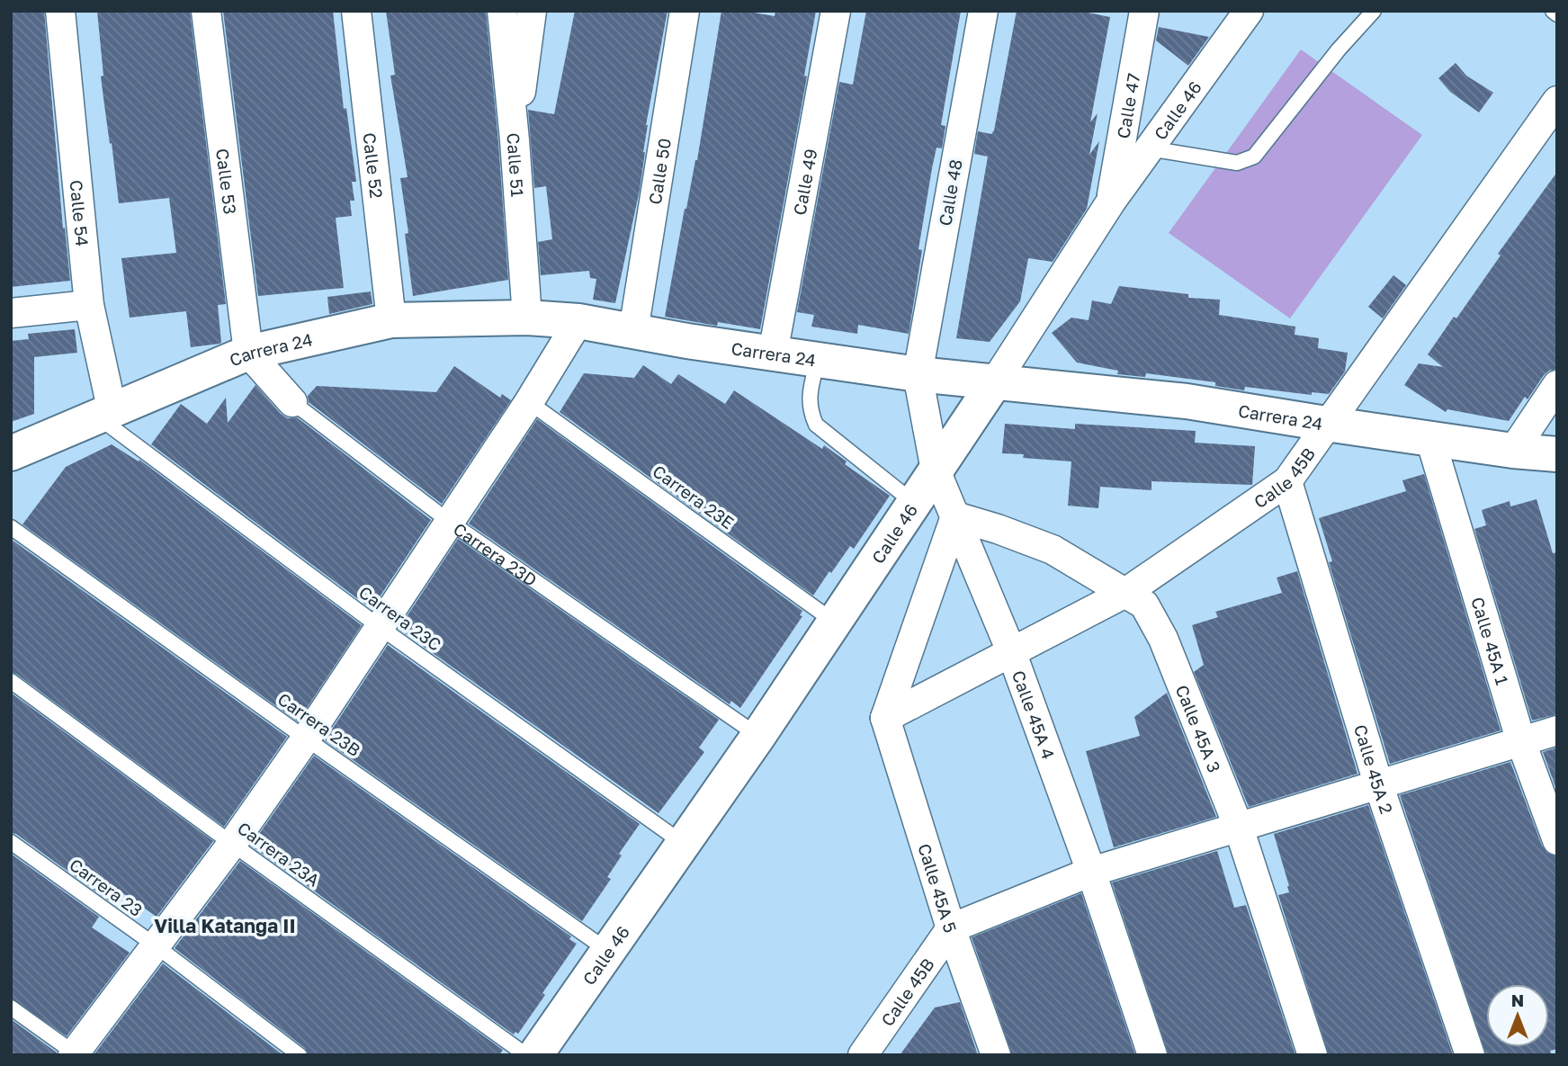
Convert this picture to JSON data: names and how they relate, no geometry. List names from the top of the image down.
{
  "streets": {
    "street": [
      "Calle 47",
      "Calle 46",
      "Calle 51",
      "Calle 52",
      "Calle 50",
      "Calle 53",
      "Calle 49",
      "Calle 48",
      "Calle 54",
      "Carrera 24",
      "Calle 45B",
      "Carrera 23D",
      "Calle 45A 1",
      "Calle 45A 4",
      "Calle 45A 3",
      "Calle 45A 2",
      "Calle 45A 5"
    ],
    "lane": [
      "Carrera 23E",
      "Carrera 23C",
      "Carrera 23B",
      "Carrera 23A",
      "Carrera 23"
    ]
  },
  "crossings": [
    ["Calle 47", "Calle 46"],
    ["Calle 46", "Carrera 24"],
    ["Calle 46", "Carrera 23E"],
    ["Calle 46", "Carrera 23D"],
    ["Calle 46", "Carrera 23C"],
    ["Calle 46", "Calle 45A 4"],
    ["Calle 46", "Carrera 23B"],
    ["Calle 51", "Carrera 24"],
    ["Calle 52", "Carrera 24"],
    ["Calle 50", "Carrera 24"],
    ["Calle 53", "Carrera 24"],
    ["Calle 53", "Carrera 23D"],
    ["Calle 49", "Carrera 24"],
    ["Calle 48", "Carrera 24"],
    ["Calle 48", "Calle 45A 4"],
    ["Calle 54", "Carrera 24"],
    ["Calle 54", "Carrera 23C"],
    ["Carrera 24", "Calle 45B"],
    ["Carrera 24", "Carrera 23D"],
    ["Carrera 24", "Carrera 23C"],
    ["Carrera 24", "Calle 45A 1"],
    ["Carrera 24", "Calle 45A 4"],
    ["Calle 45B", "Calle 45A 4"],
    ["Calle 45B", "Calle 45A 3"],
    ["Calle 45B", "Calle 45A 2"],
    ["Calle 45B", "Calle 45A 5"],
    ["Calle 45A 4", "Calle 45A 3"]
  ],
  "districts": ["Villa Katanga II"],
  "north": "top"
}
